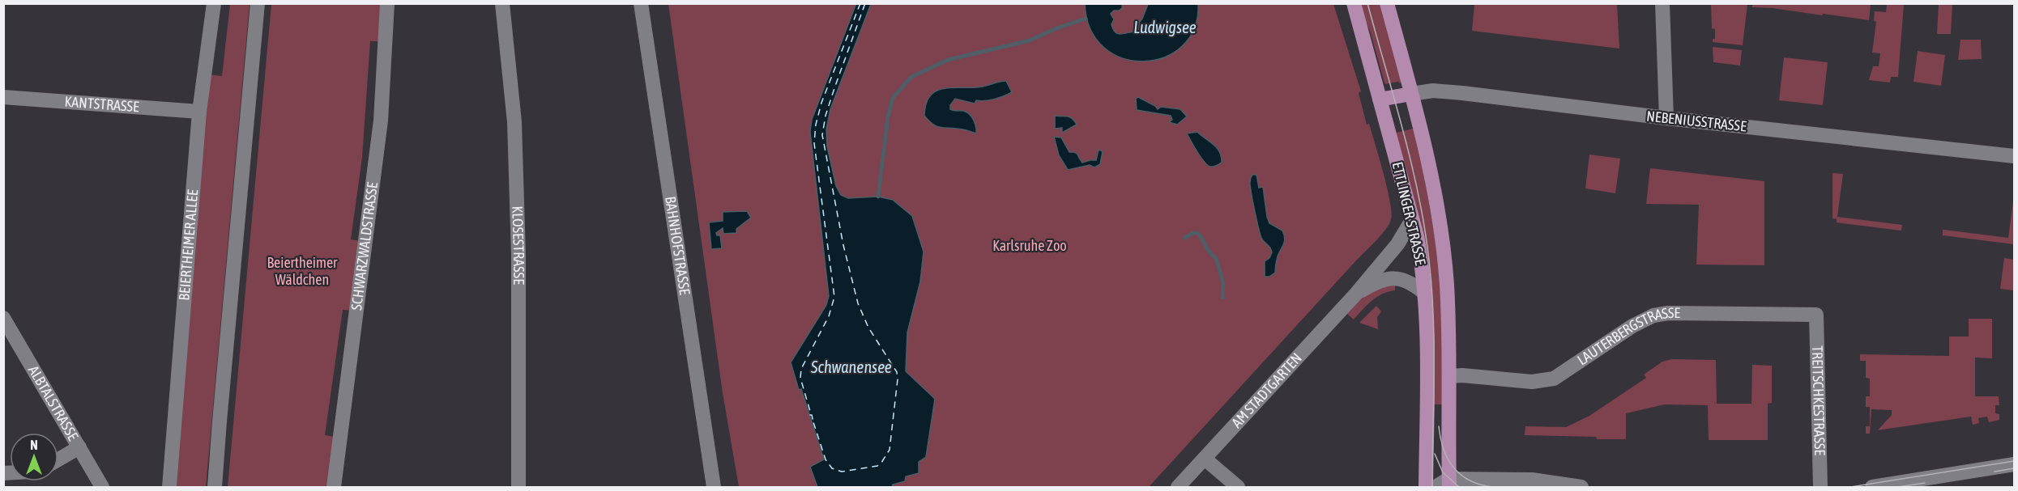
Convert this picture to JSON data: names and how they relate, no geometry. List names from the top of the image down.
{
  "streets": {
    "main road": ["NEBENIUSSTRASSE", "ETTLINGER STRASSE"],
    "street": [
      "KANTSTRASSE",
      "BEIERTHEIMER ALLEE",
      "KLOSESTRASSE",
      "SCHWARZWALDSTRASSE",
      "BAHNHOFSTRASSE",
      "LAUTERBERGSTRASSE",
      "AM STADTGARTEN",
      "TREITSCHKESTRASSE",
      "ALBTALSTRASSE"
    ]
  },
  "crossings": [
    ["KANTSTRASSE", "BEIERTHEIMER ALLEE"],
    ["NEBENIUSSTRASSE", "ETTLINGER STRASSE"],
    ["ETTLINGER STRASSE", "LAUTERBERGSTRASSE"],
    ["ETTLINGER STRASSE", "AM STADTGARTEN"],
    ["LAUTERBERGSTRASSE", "TREITSCHKESTRASSE"]
  ],
  "water": ["Ludwigsee", "Schwanensee"],
  "parks": ["Karlsruhe Zoo", "Beiertheimer Wäldchen"],
  "north": "top"
}
